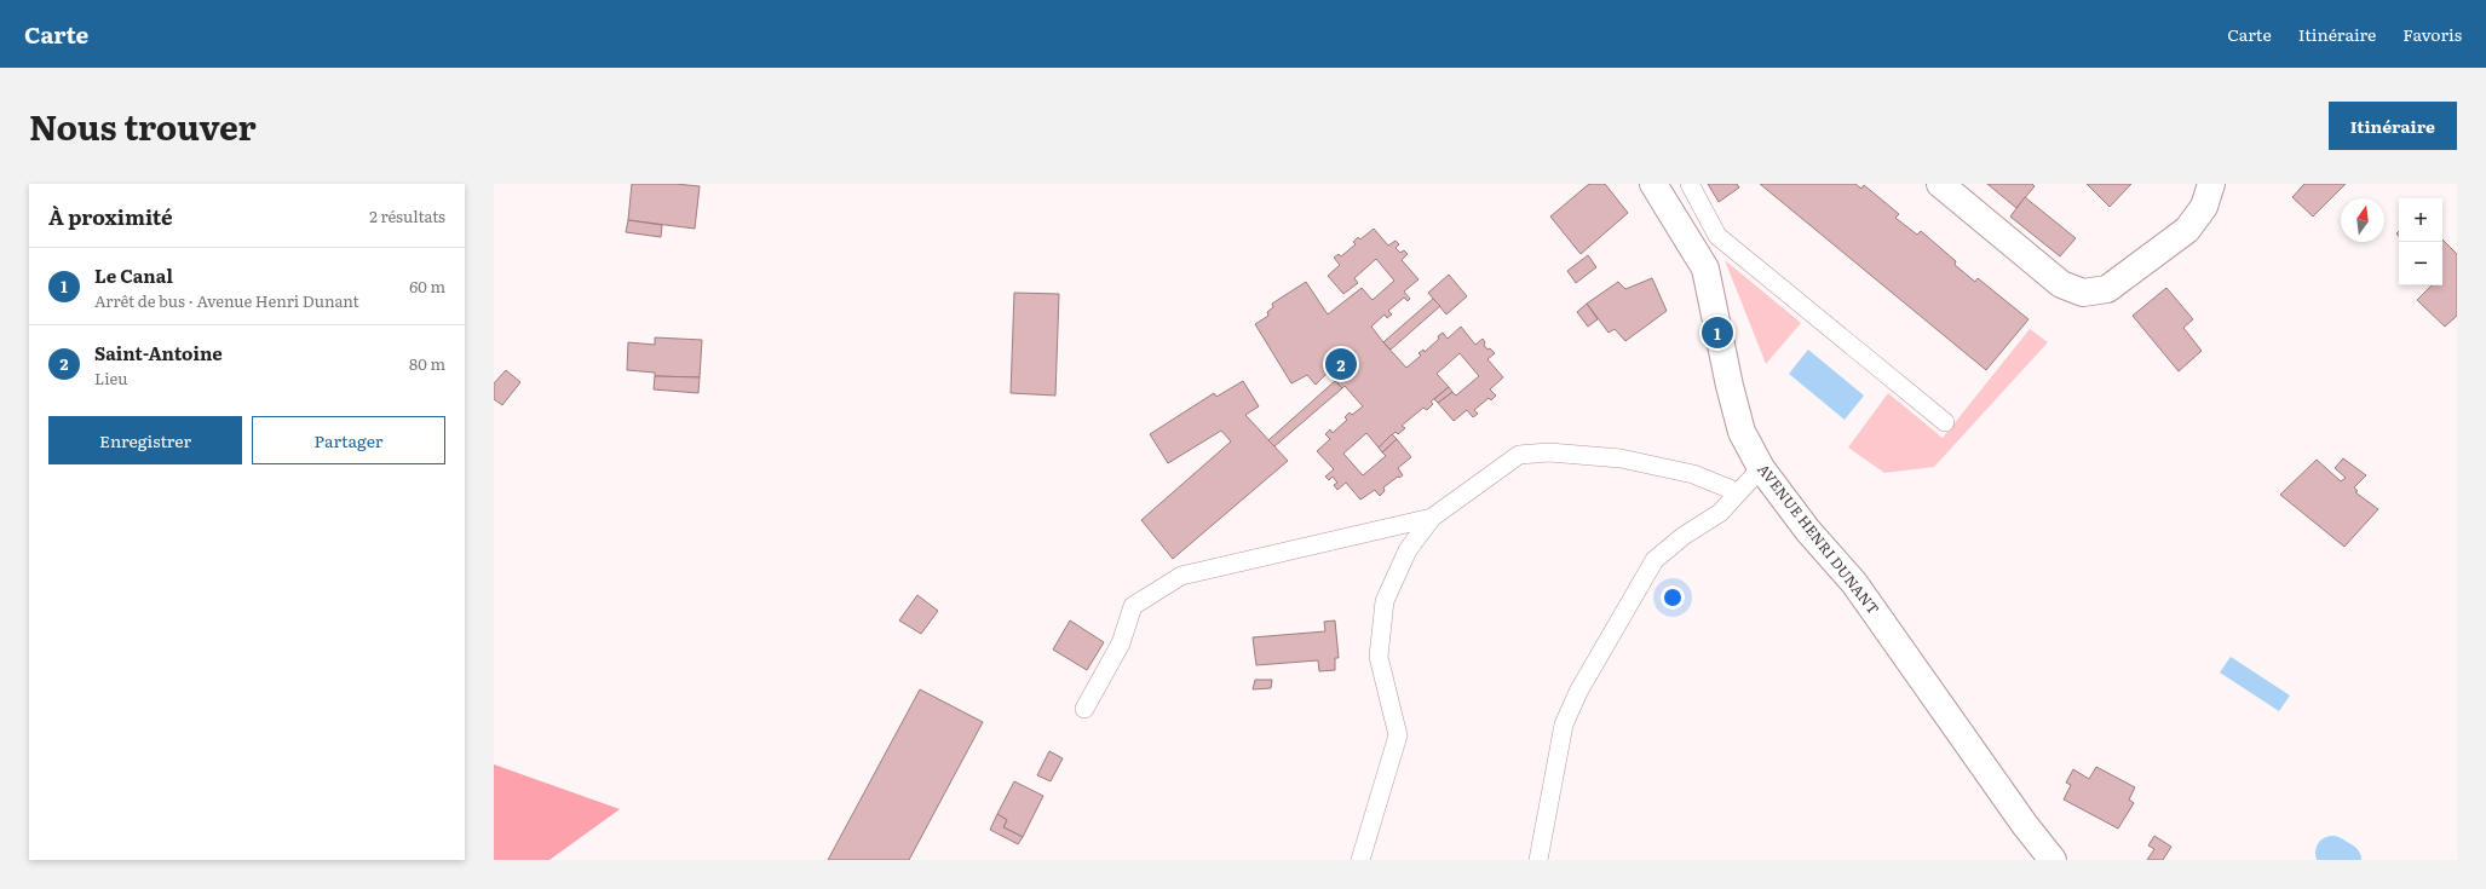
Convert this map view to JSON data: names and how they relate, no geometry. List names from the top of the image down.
{
  "streets": {
    "street": ["AVENUE HENRI DUNANT"]
  },
  "north": "top",
  "page": {
    "header": "Carte",
    "nav": ["Carte", "Itinéraire", "Favoris"],
    "title": "Nous trouver",
    "buttons": [
      "Itinéraire",
      ["Enregistrer", "Partager"]
    ],
    "heading": ["À proximité", "2 résultats"],
    "map_buttons": ["+", "−"],
    "list": [
      {
        "mark": "1",
        "name": "Le Canal",
        "note": "Arrêt de bus · Avenue Henri Dunant",
        "value": "60 m"
      },
      {
        "mark": "2",
        "name": "Saint-Antoine",
        "note": "Lieu",
        "value": "80 m"
      }
    ],
    "pins": ["1", "2"]
  }
}
